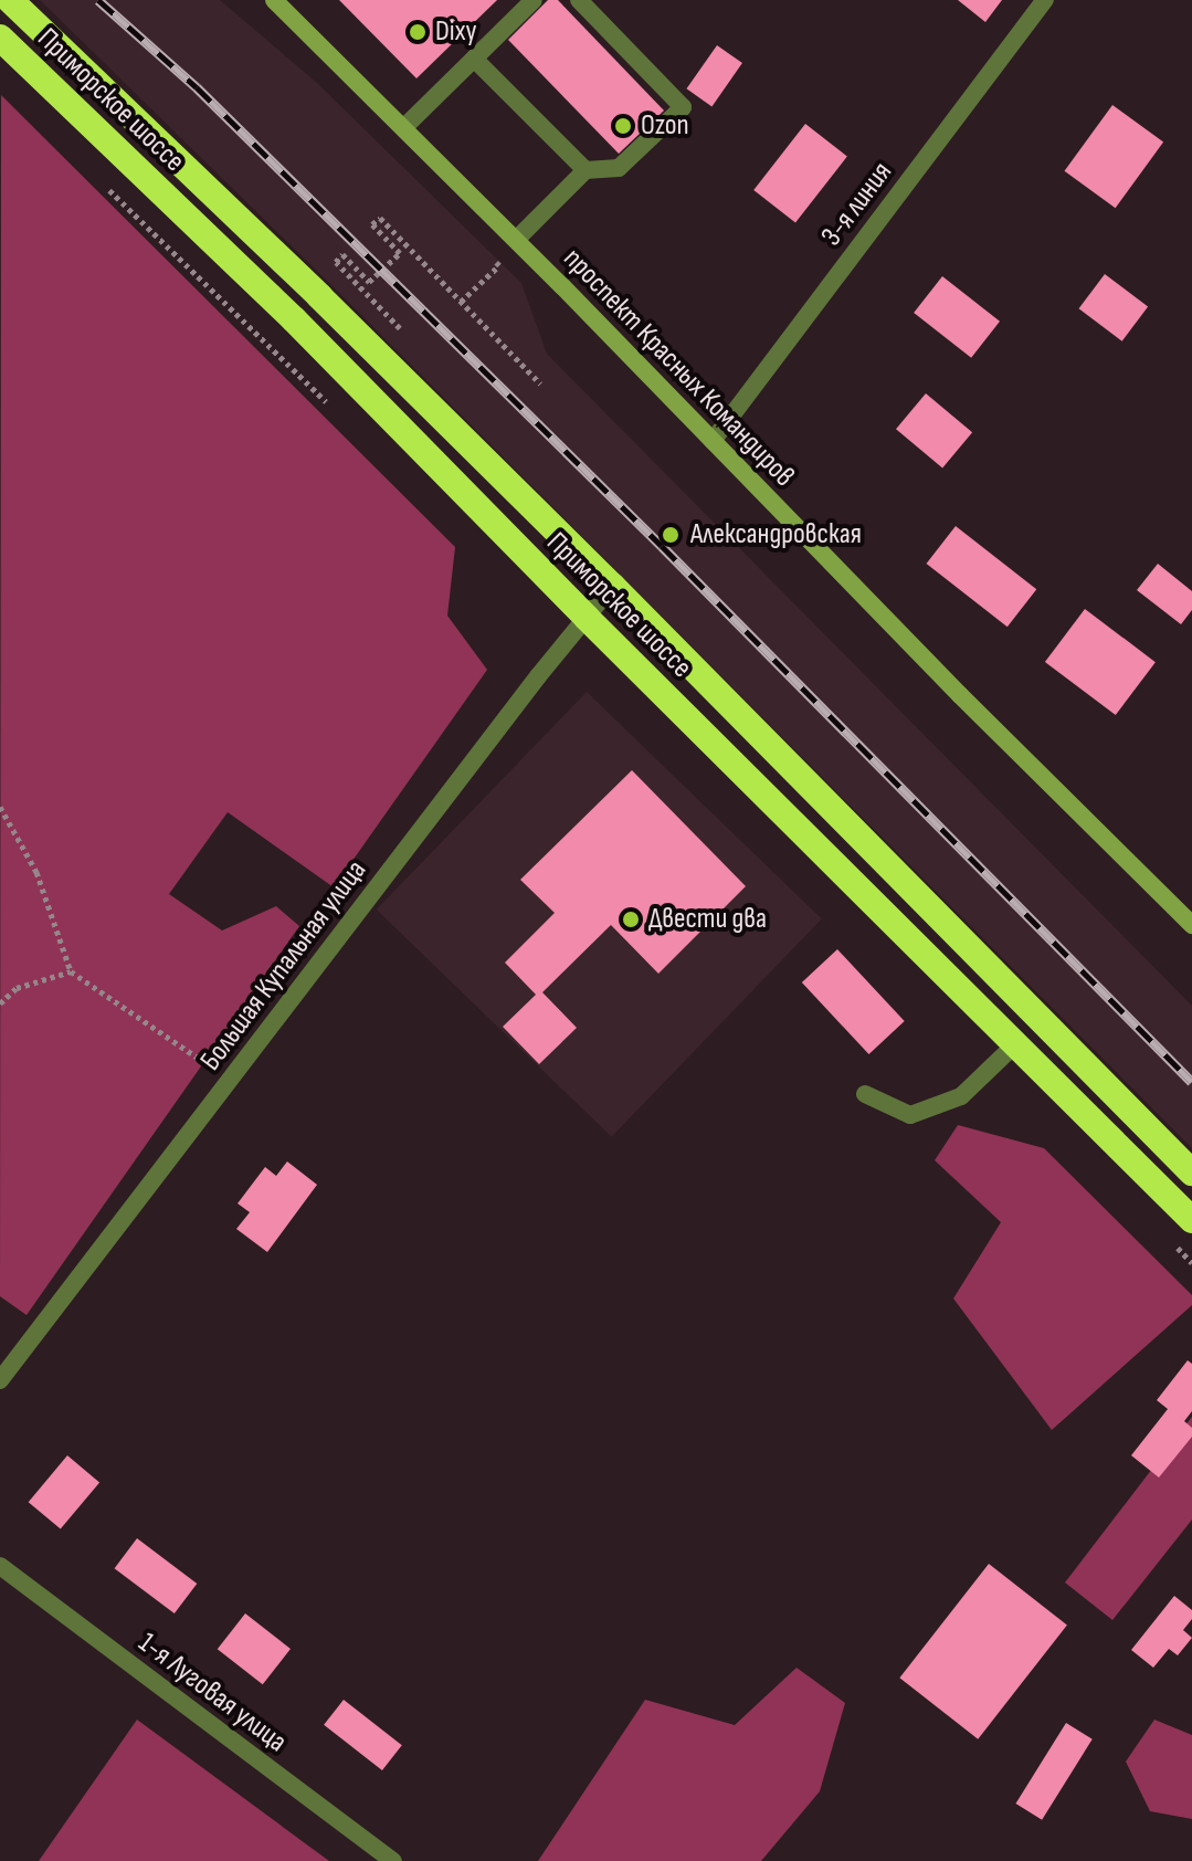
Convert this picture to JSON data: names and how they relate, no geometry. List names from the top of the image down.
{
  "streets": {
    "highway": ["Приморское шоссе"],
    "street": [
      "3-я линия",
      "проспект Красных Командиров",
      "Большая Купальная улица",
      "1-я Луговая улица"
    ]
  },
  "crossings": [
    ["Приморское шоссе", "Большая Купальная улица"],
    ["3-я линия", "проспект Красных Командиров"]
  ],
  "places": [
    "Dixy",
    "Ozon",
    "Александровская",
    "Двести два"
  ]
}
